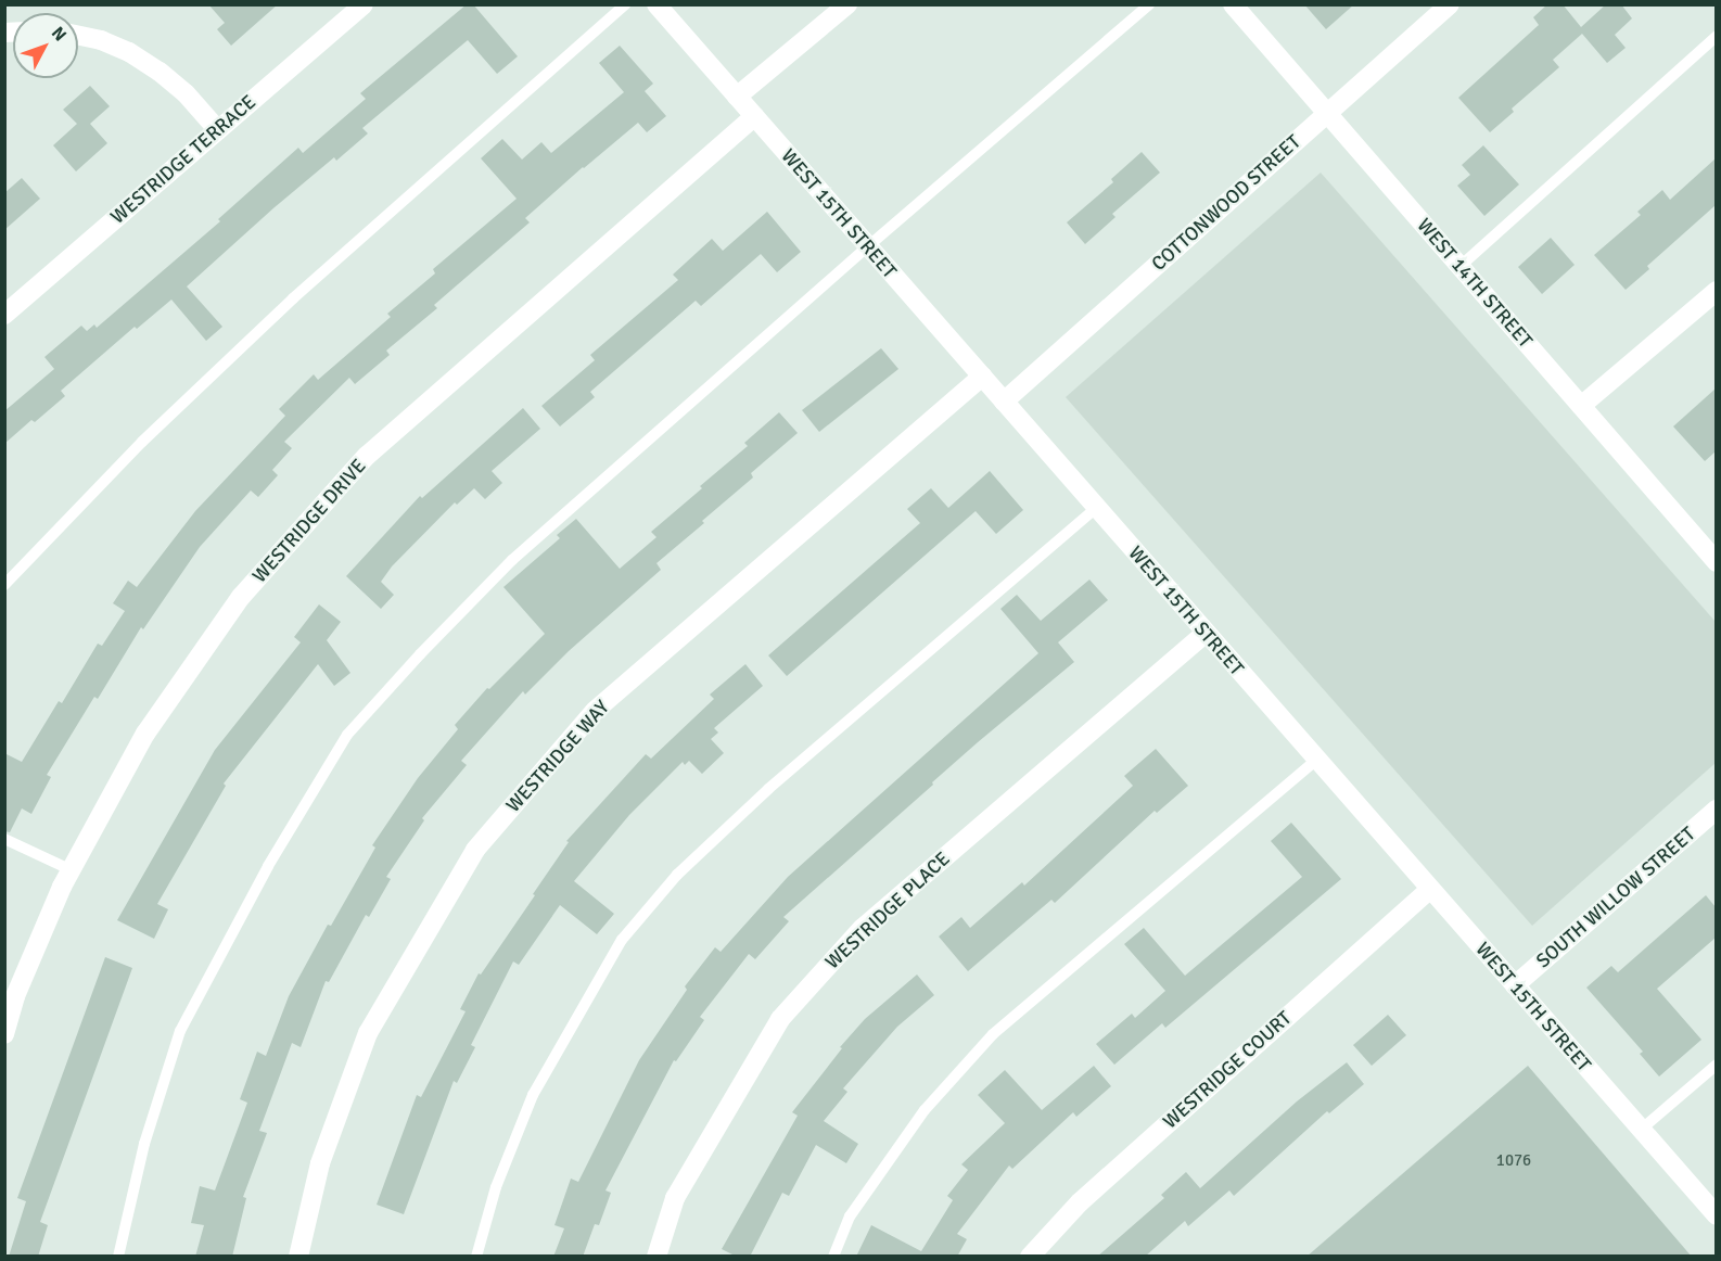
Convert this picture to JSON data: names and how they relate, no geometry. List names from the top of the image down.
{
  "streets": {
    "street": [
      "WESTRIDGE TERRACE",
      "COTTONWOOD STREET",
      "WEST 15TH STREET",
      "WEST 14TH STREET",
      "WESTRIDGE DRIVE",
      "WESTRIDGE WAY",
      "SOUTH WILLOW STREET",
      "WESTRIDGE PLACE",
      "WESTRIDGE COURT"
    ]
  },
  "crossings": [
    ["COTTONWOOD STREET", "WEST 15TH STREET"],
    ["COTTONWOOD STREET", "WEST 14TH STREET"],
    ["WEST 15TH STREET", "WESTRIDGE DRIVE"],
    ["WEST 15TH STREET", "WESTRIDGE WAY"],
    ["WEST 15TH STREET", "SOUTH WILLOW STREET"],
    ["WEST 15TH STREET", "WESTRIDGE PLACE"],
    ["WEST 15TH STREET", "WESTRIDGE COURT"]
  ],
  "house_numbers": ["1076"],
  "north": "top right"
}
